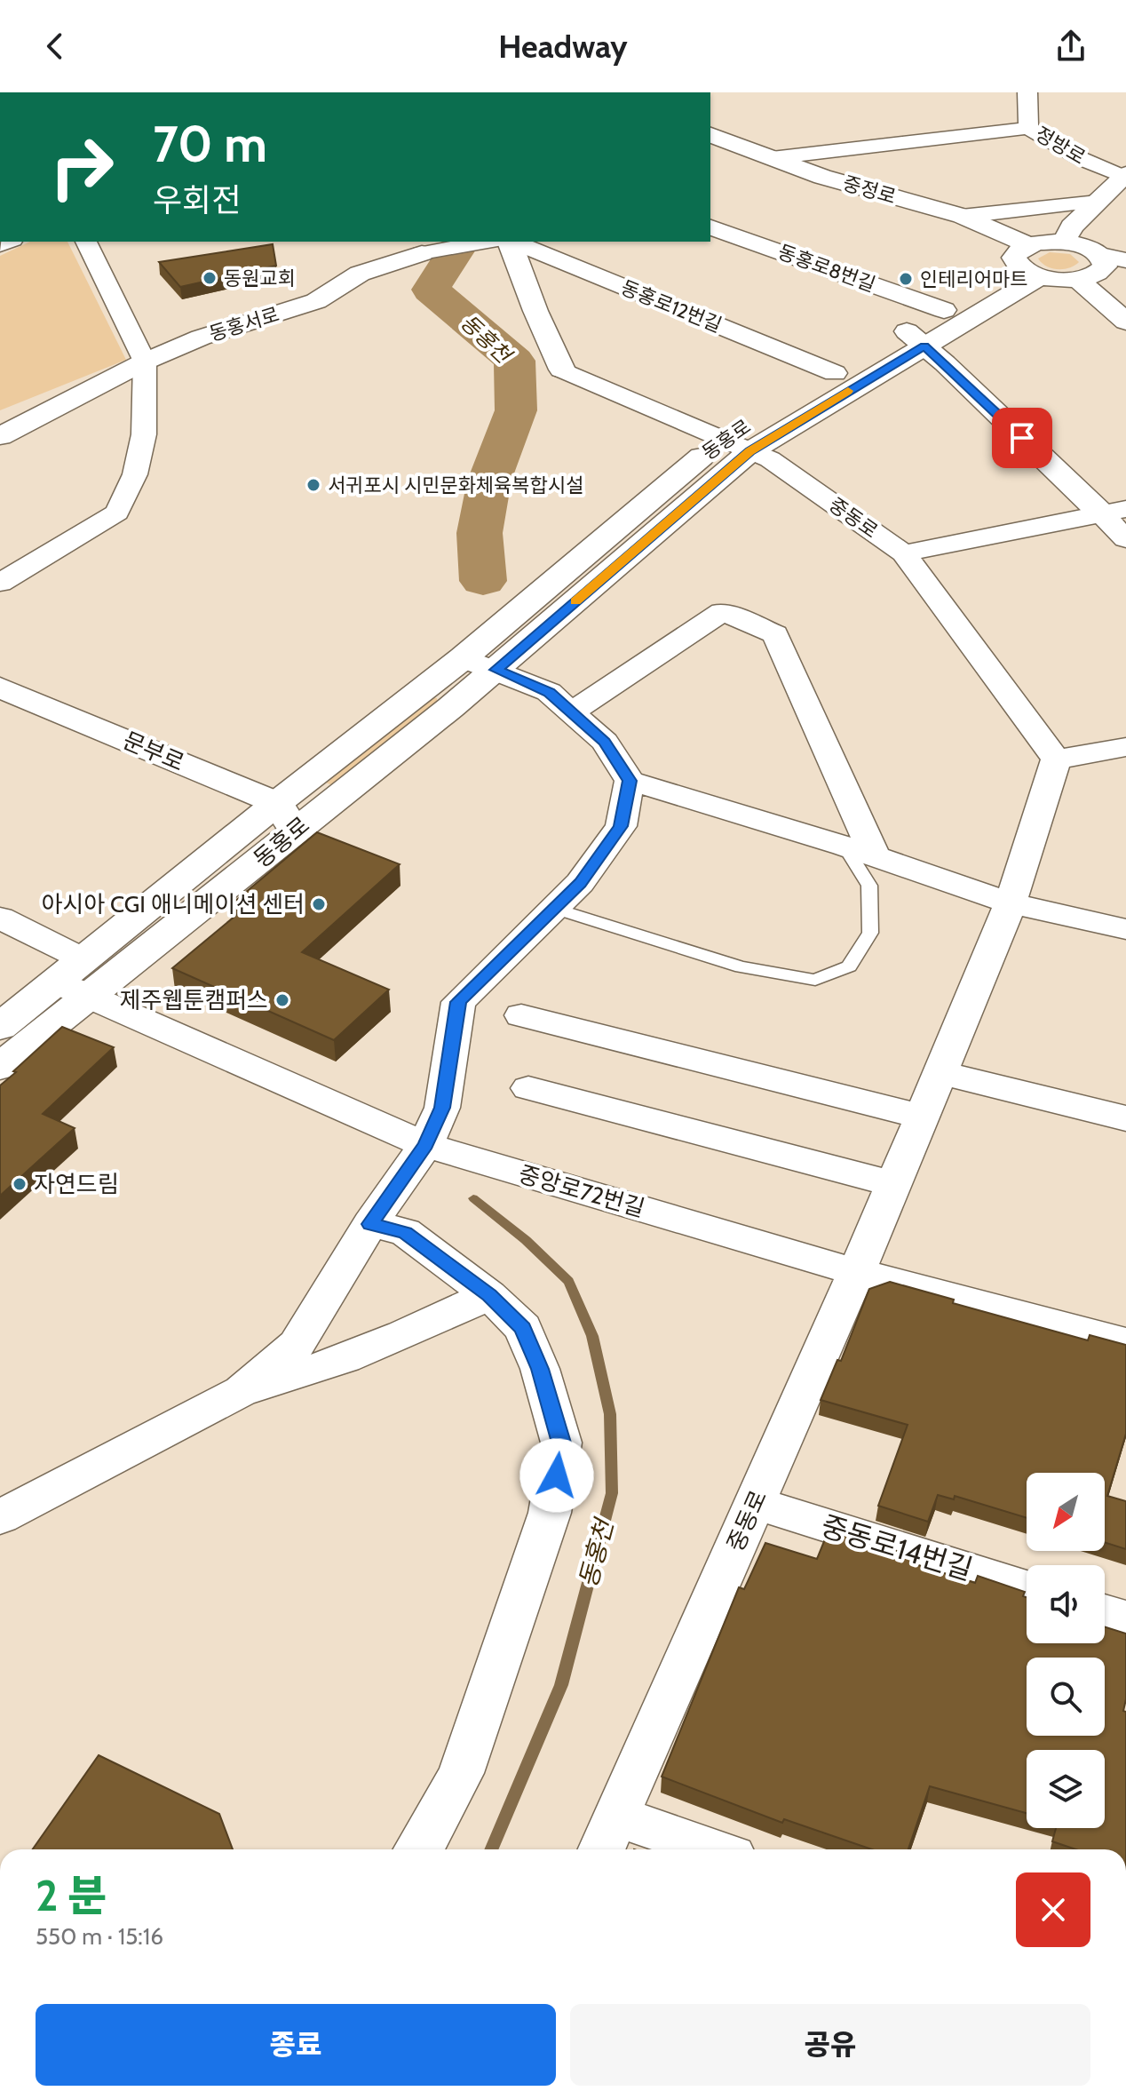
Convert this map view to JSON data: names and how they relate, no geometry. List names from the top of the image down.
{
  "streets": {
    "main road": [
      "중정로",
      "동홍로8번길",
      "동홍서로",
      "동홍로",
      "중동로",
      "문부로"
    ],
    "street": [
      "정방로",
      "동홍로12번길",
      "중앙로72번길",
      "중동로14번길"
    ]
  },
  "crossings": [
    ["중정로", "동홍로"],
    ["동홍로8번길", "동홍로"],
    ["동홍로12번길", "동홍로"],
    ["동홍로", "중동로"],
    ["동홍로", "문부로"],
    ["동홍로", "중앙로72번길"],
    ["중동로", "중앙로72번길"],
    ["중동로", "중동로14번길"]
  ],
  "water": ["동홍천"],
  "places": [
    "동원교회",
    "인테리어마트",
    "서귀포시 시민문화체육복합시설",
    "아시아 CGI 애니메이션 센터",
    "제주웹툰캠퍼스",
    "자연드림"
  ],
  "north": "bottom left",
  "page": {
    "header": "Headway",
    "turn": ["70 m", "우회전"],
    "heading": ["2 분", "550 m · 15:16"],
    "buttons": ["종료", "공유"]
  }
}
